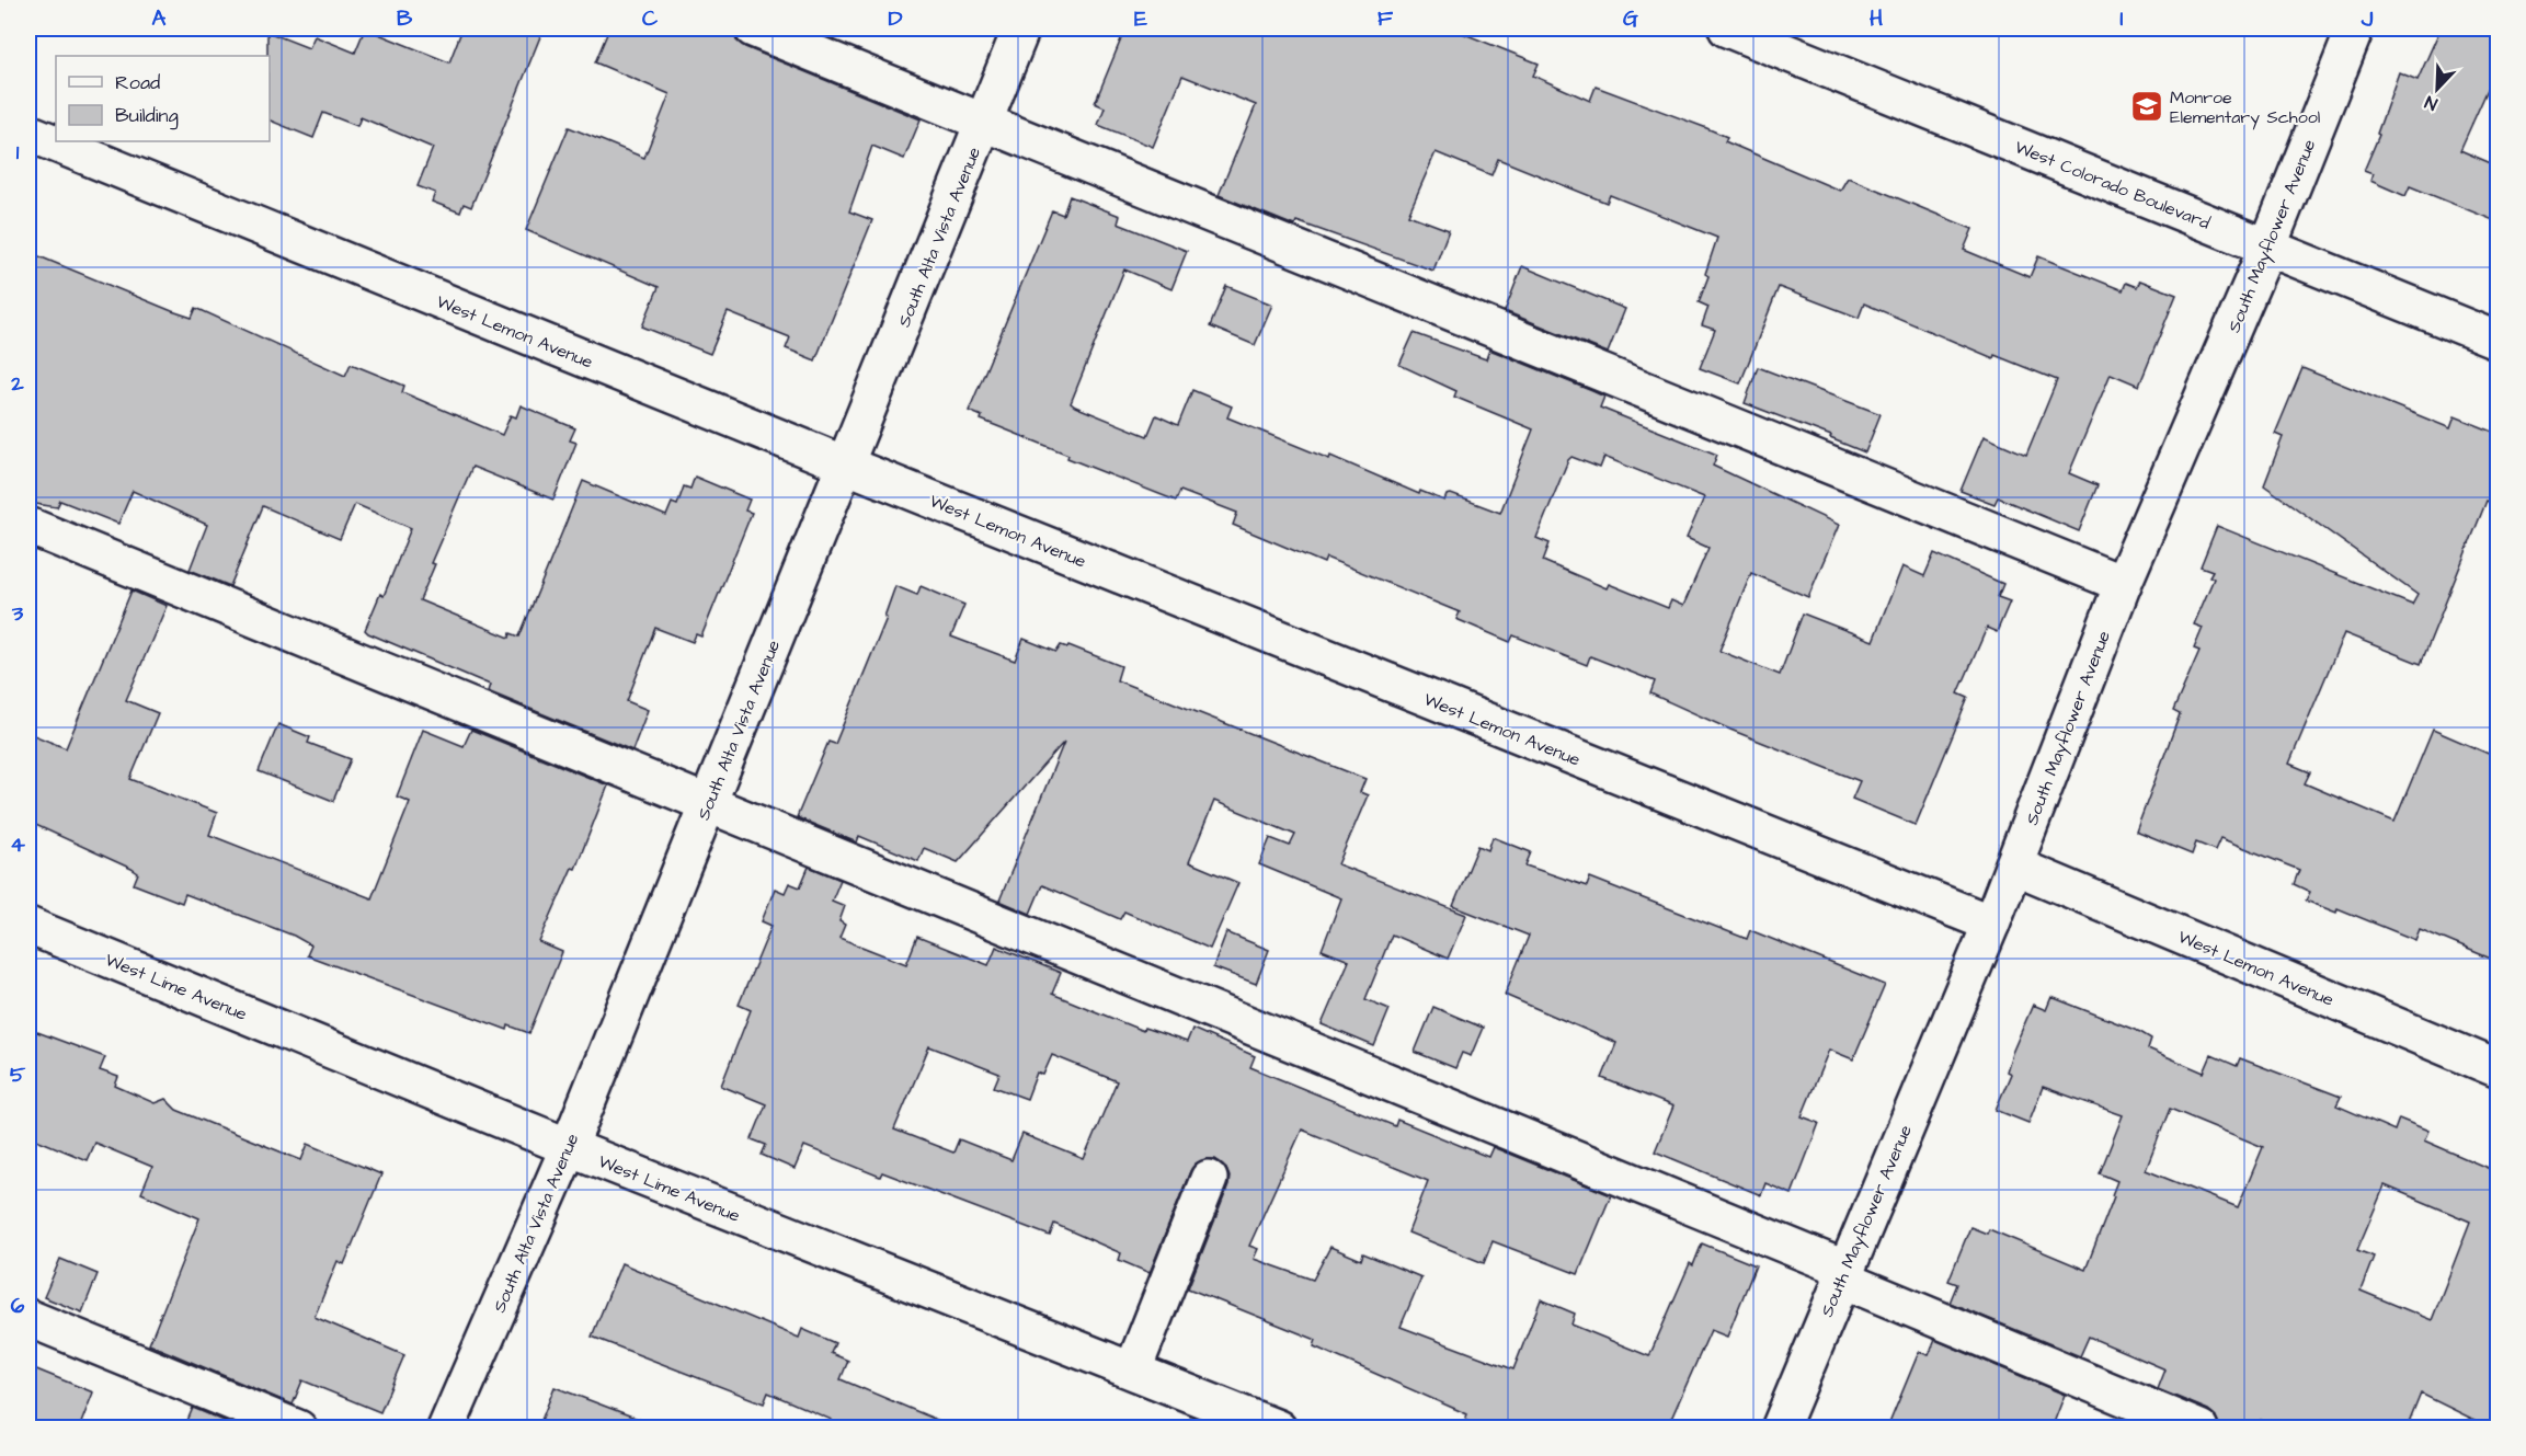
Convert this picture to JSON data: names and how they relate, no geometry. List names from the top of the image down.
{
  "streets": {
    "street": [
      "West Colorado Boulevard",
      "South Mayflower Avenue",
      "South Alta Vista Avenue",
      "West Lemon Avenue",
      "West Lime Avenue"
    ]
  },
  "crossings": [
    ["West Colorado Boulevard", "South Mayflower Avenue"],
    ["South Mayflower Avenue", "West Lemon Avenue"],
    ["South Alta Vista Avenue", "West Lemon Avenue"],
    ["South Alta Vista Avenue", "West Lime Avenue"]
  ],
  "places": {
    "school or university": ["Monroe Elementary School"]
  },
  "legend": ["Road", "Building"],
  "north": "bottom left",
  "grid": {
    "columns": [
      "A",
      "B",
      "C",
      "D",
      "E",
      "F",
      "G",
      "H",
      "I",
      "J"
    ],
    "rows": [
      "1",
      "2",
      "3",
      "4",
      "5",
      "6"
    ]
  }
}
